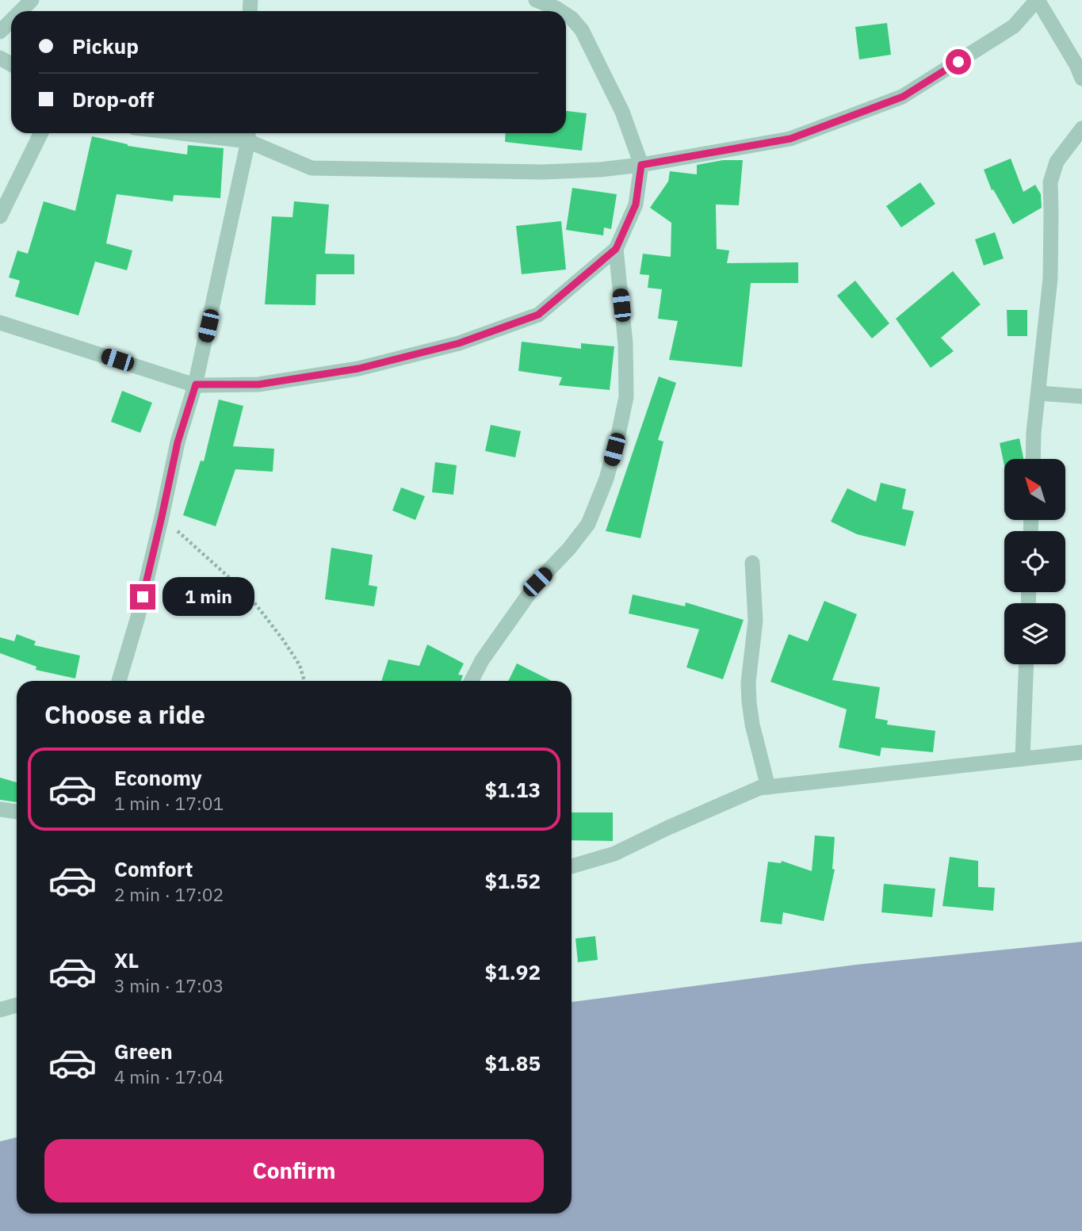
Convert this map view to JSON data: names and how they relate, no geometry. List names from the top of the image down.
{
  "north": "top left",
  "page": {
    "banner": ["Pickup", "Drop-off"],
    "bubble": "1 min",
    "heading": "Choose a ride",
    "list": [
      {
        "name": "Economy",
        "note": "1 min · 17:01",
        "value": "$1.13"
      },
      {
        "name": "Comfort",
        "note": "2 min · 17:02",
        "value": "$1.52"
      },
      {
        "name": "XL",
        "note": "3 min · 17:03",
        "value": "$1.92"
      },
      {
        "name": "Green",
        "note": "4 min · 17:04",
        "value": "$1.85"
      }
    ],
    "buttons": "Confirm"
  }
}
